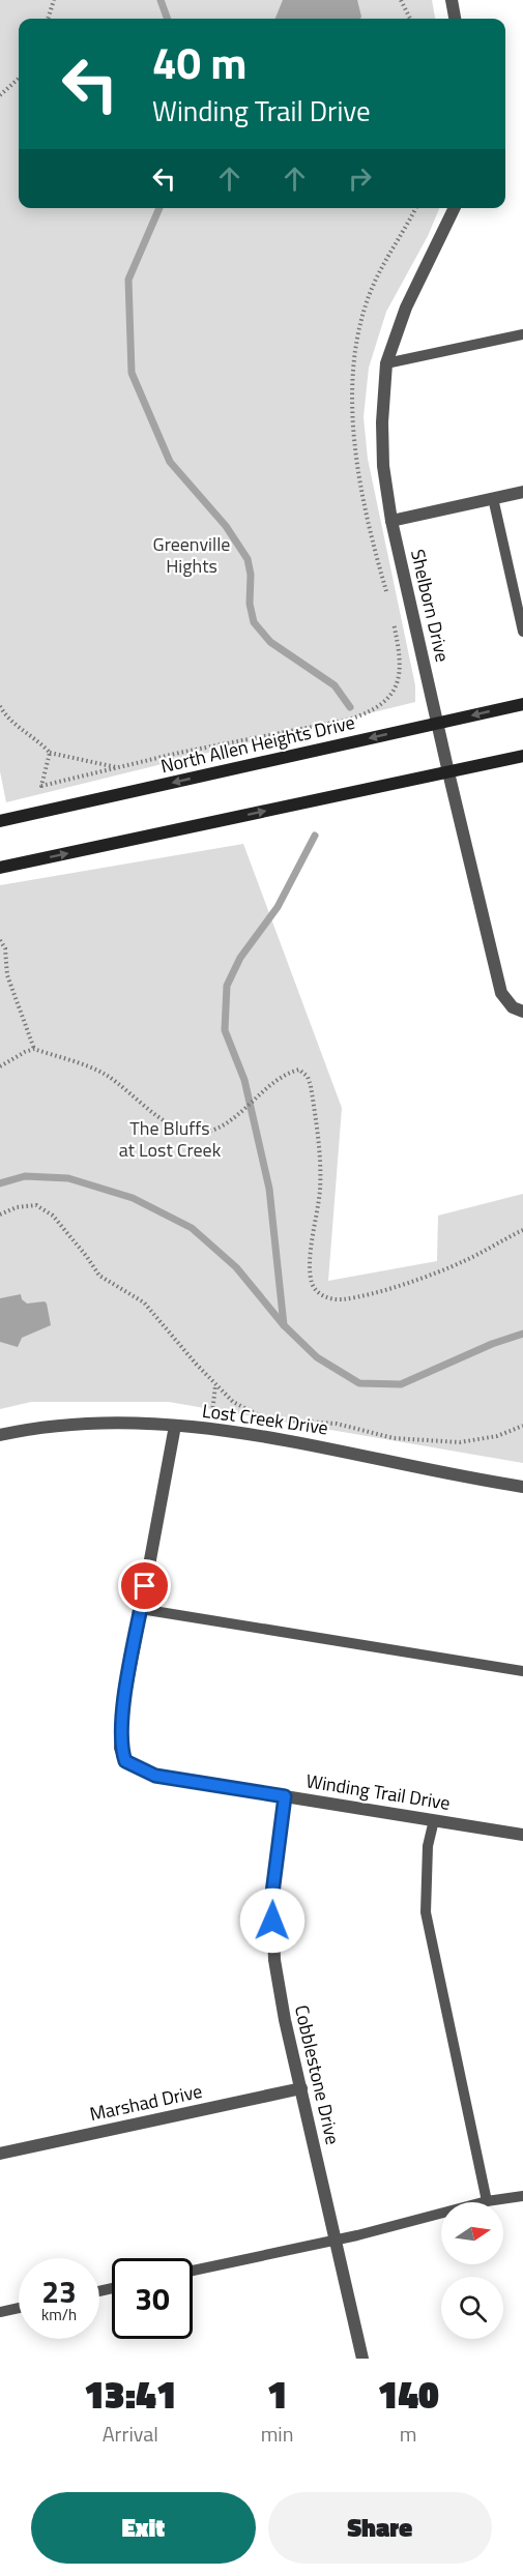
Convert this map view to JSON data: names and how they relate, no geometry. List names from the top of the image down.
{
  "streets": {
    "main road": ["North Allen Heights Drive"],
    "street": [
      "Shelborn Drive",
      "Lost Creek Drive",
      "Winding Trail Drive",
      "Cobblestone Drive",
      "Marshad Drive"
    ]
  },
  "crossings": [
    ["Shelborn Drive", "North Allen Heights Drive"],
    ["Lost Creek Drive", "Winding Trail Drive"],
    ["Winding Trail Drive", "Cobblestone Drive"],
    ["Cobblestone Drive", "Marshad Drive"]
  ],
  "parks": ["Greenville Hights", "The Bluffs at Lost Creek"],
  "north": "right",
  "page": {
    "turn": ["40 m", "Winding Trail Drive"],
    "speed": "23 km/h",
    "limit": "30",
    "eta": [
      "13:41",
      "Arrival",
      "1",
      "min",
      "140",
      "m"
    ],
    "buttons": ["Exit", "Share"]
  }
}
